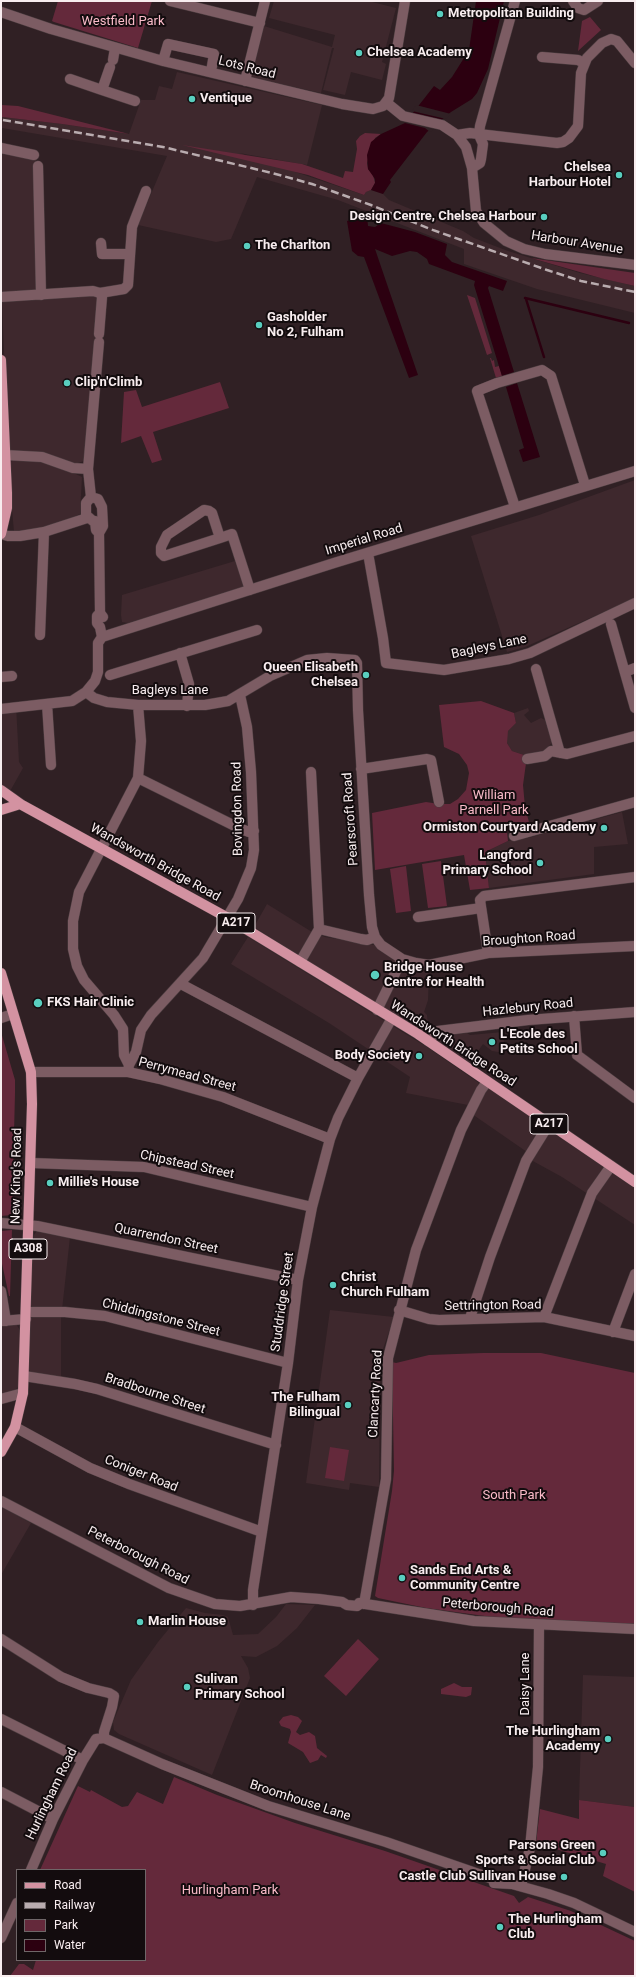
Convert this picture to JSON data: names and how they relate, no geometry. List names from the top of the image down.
{
  "streets": {
    "main road": [
      "Wandsworth Bridge Road",
      "A217",
      "New King's Road",
      "A308"
    ],
    "street": [
      "Lots Road",
      "Harbour Avenue",
      "Imperial Road",
      "Bagleys Lane",
      "Bovingdon Road",
      "Pearscroft Road",
      "Broughton Road",
      "Hazlebury Road",
      "Perrymead Street",
      "Chipstead Street",
      "Quarrendon Street",
      "Studdridge Street",
      "Settrington Road",
      "Chiddingstone Street",
      "Bradbourne Street",
      "Clancarty Road",
      "Coniger Road",
      "Peterborough Road",
      "Daisy Lane",
      "Hurlingham Road",
      "Broomhouse Lane"
    ]
  },
  "crossings": [
    ["Imperial Road", "Bagleys Lane"],
    ["Bagleys Lane", "Bovingdon Road"],
    ["Bagleys Lane", "Pearscroft Road"],
    ["Bovingdon Road", "Wandsworth Bridge Road"],
    ["Wandsworth Bridge Road", "A217"],
    ["Wandsworth Bridge Road", "Hazlebury Road"],
    ["Wandsworth Bridge Road", "Studdridge Street"],
    ["Wandsworth Bridge Road", "Clancarty Road"],
    ["Perrymead Street", "New King's Road"],
    ["Perrymead Street", "Studdridge Street"],
    ["Chipstead Street", "New King's Road"],
    ["Chipstead Street", "Studdridge Street"],
    ["New King's Road", "Quarrendon Street"],
    ["New King's Road", "Chiddingstone Street"],
    ["New King's Road", "Bradbourne Street"],
    ["New King's Road", "Coniger Road"],
    ["Quarrendon Street", "Studdridge Street"],
    ["Studdridge Street", "Chiddingstone Street"],
    ["Studdridge Street", "Bradbourne Street"],
    ["Studdridge Street", "Coniger Road"],
    ["Studdridge Street", "Peterborough Road"],
    ["Settrington Road", "Clancarty Road"],
    ["Clancarty Road", "Peterborough Road"],
    ["Peterborough Road", "Daisy Lane"],
    ["Daisy Lane", "Broomhouse Lane"],
    ["Hurlingham Road", "Broomhouse Lane"]
  ],
  "parks": [
    "Westfield Park",
    "William Parnell Park",
    "South Park",
    "Hurlingham Park"
  ],
  "places": [
    "Metropolitan Building",
    "Chelsea Academy",
    "Ventique",
    "Chelsea Harbour Hotel",
    "Design Centre, Chelsea Harbour",
    "The Charlton",
    "Gasholder No 2, Fulham",
    "Clip'n'Climb",
    "Queen Elisabeth Chelsea",
    "Ormiston Courtyard Academy",
    "Langford Primary School",
    "Bridge House Centre for Health",
    "FKS Hair Clinic",
    "L'Ecole des Petits School",
    "Body Society",
    "Millie's House",
    "Christ Church Fulham",
    "The Fulham Bilingual",
    "Sands End Arts & Community Centre",
    "Marlin House",
    "Sulivan Primary School",
    "The Hurlingham Academy",
    "Parsons Green Sports & Social Club",
    "Castle Club Sullivan House",
    "The Hurlingham Club"
  ],
  "legend": [
    "Road",
    "Railway",
    "Park",
    "Water"
  ]
}
